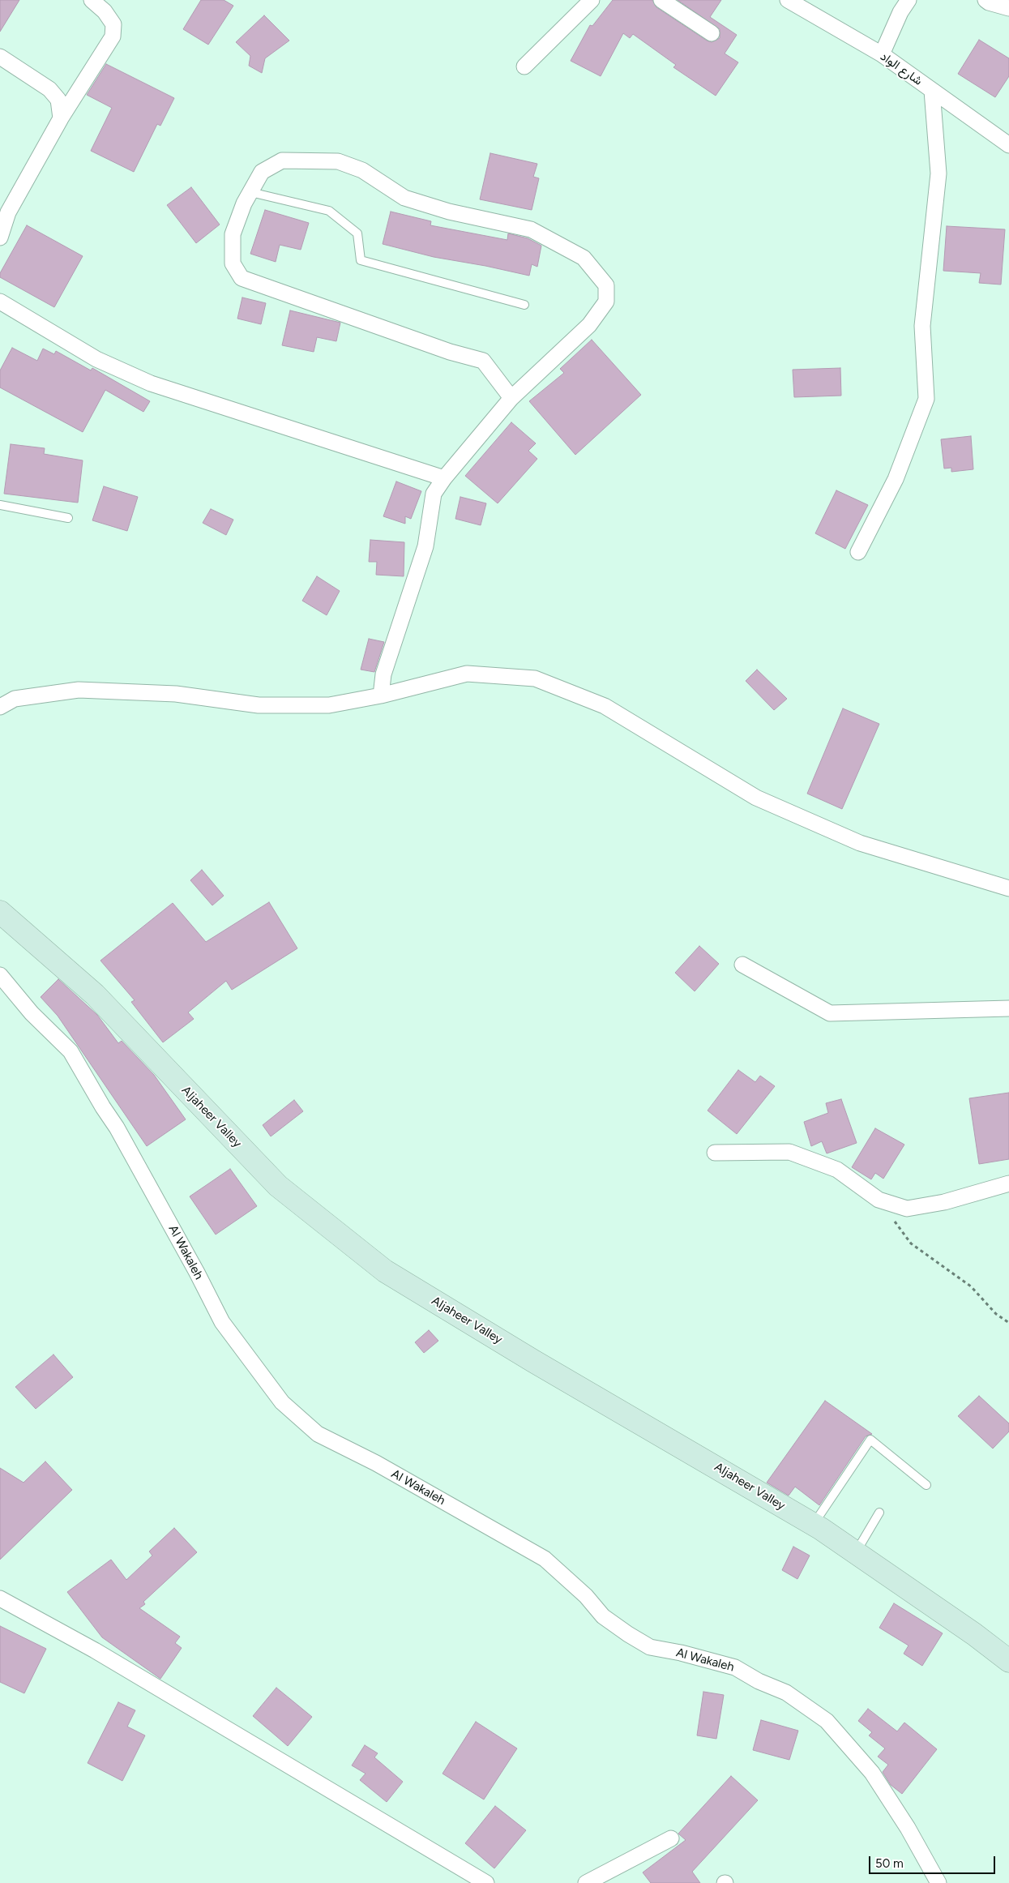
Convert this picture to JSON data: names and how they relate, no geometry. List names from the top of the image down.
{
  "streets": {
    "street": ["شارع الواد", "Aljaheer Valley", "Al Wakaleh"]
  },
  "scale_bar": "50 m"
}
